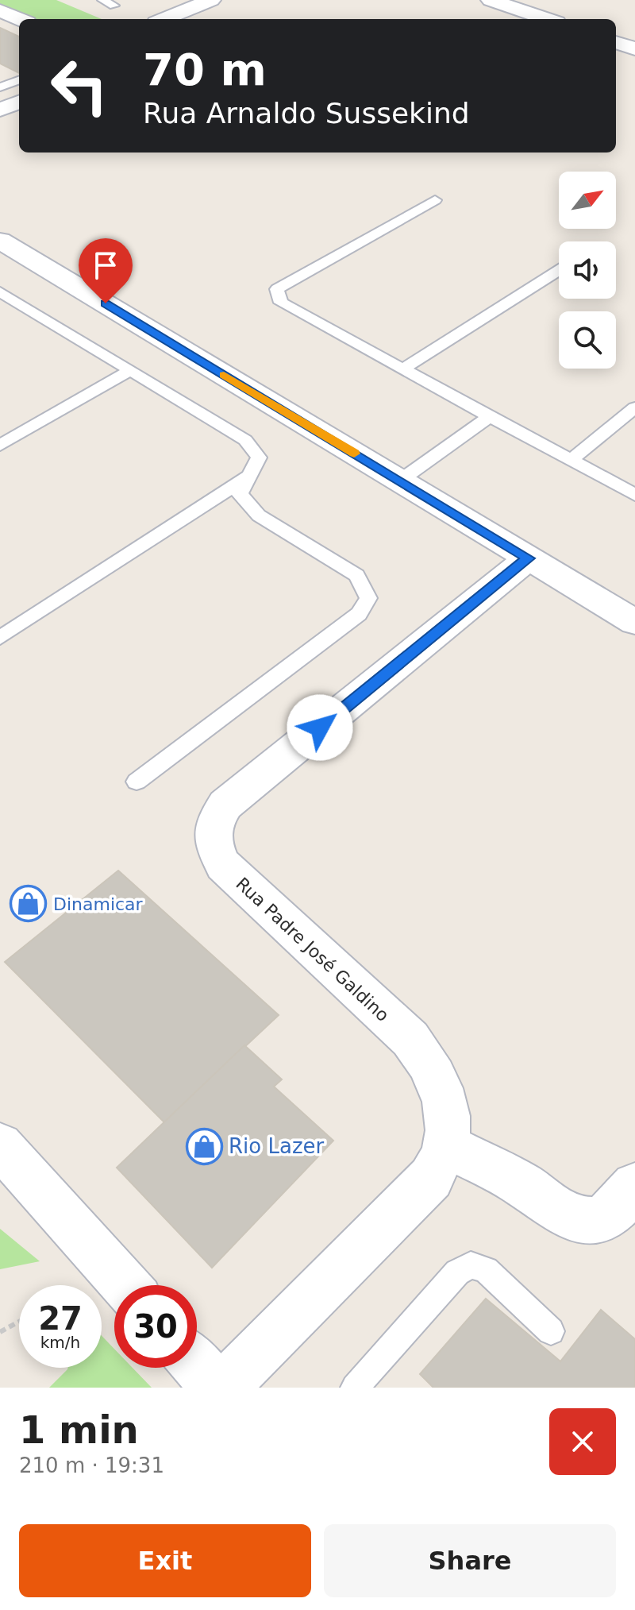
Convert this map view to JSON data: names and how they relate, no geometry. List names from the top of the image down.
{
  "streets": {
    "street": ["Rua Padre José Galdino"]
  },
  "places": {
    "shop": ["Dinamicar", "Rio Lazer"]
  },
  "north": "top right",
  "page": {
    "turn": ["70 m", "Rua Arnaldo Sussekind"],
    "speed": "27 km/h",
    "limit": "30",
    "heading": ["1 min", "210 m · 19:31"],
    "buttons": ["Exit", "Share"]
  }
}
